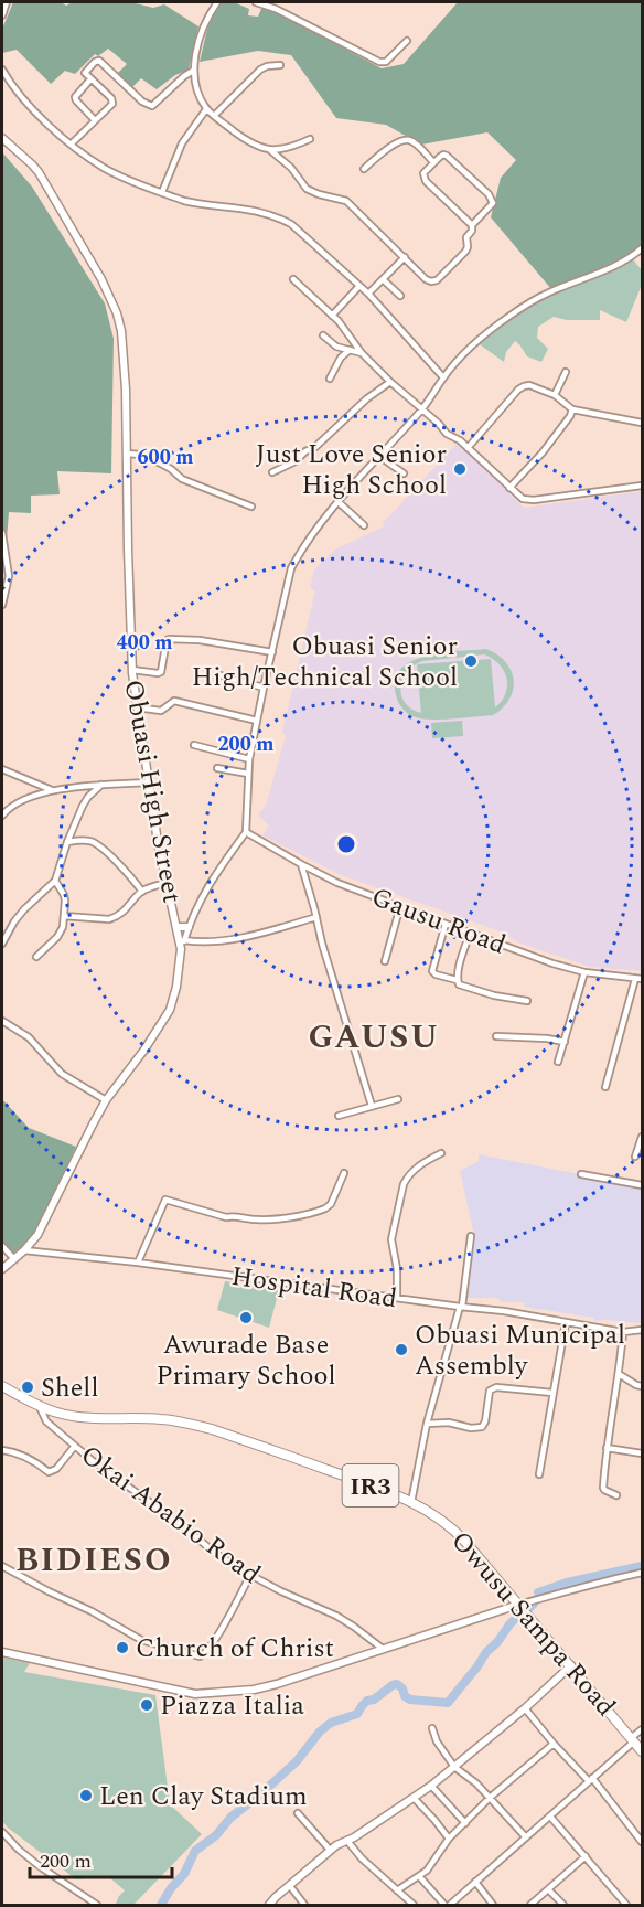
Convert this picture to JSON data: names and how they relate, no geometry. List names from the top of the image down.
{
  "streets": {
    "main road": ["IR3", "Owusu Sampa Road"],
    "street": [
      "Obuasi High Street",
      "Gausu Road",
      "Hospital Road",
      "Okai Ababio Road"
    ]
  },
  "crossings": [
    ["Obuasi High Street", "Hospital Road"],
    ["Okai Ababio Road", "Owusu Sampa Road"]
  ],
  "districts": ["GAUSU", "BIDIESO"],
  "places": [
    "Just Love Senior High School",
    "Obuasi Senior High/Technical School",
    "Awurade Base Primary School",
    "Obuasi Municipal Assembly",
    "Shell",
    "Church of Christ",
    "Piazza Italia",
    "Len Clay Stadium"
  ],
  "scale_bar": "200 m",
  "rings": ["600 m", "400 m", "200 m"]
}
